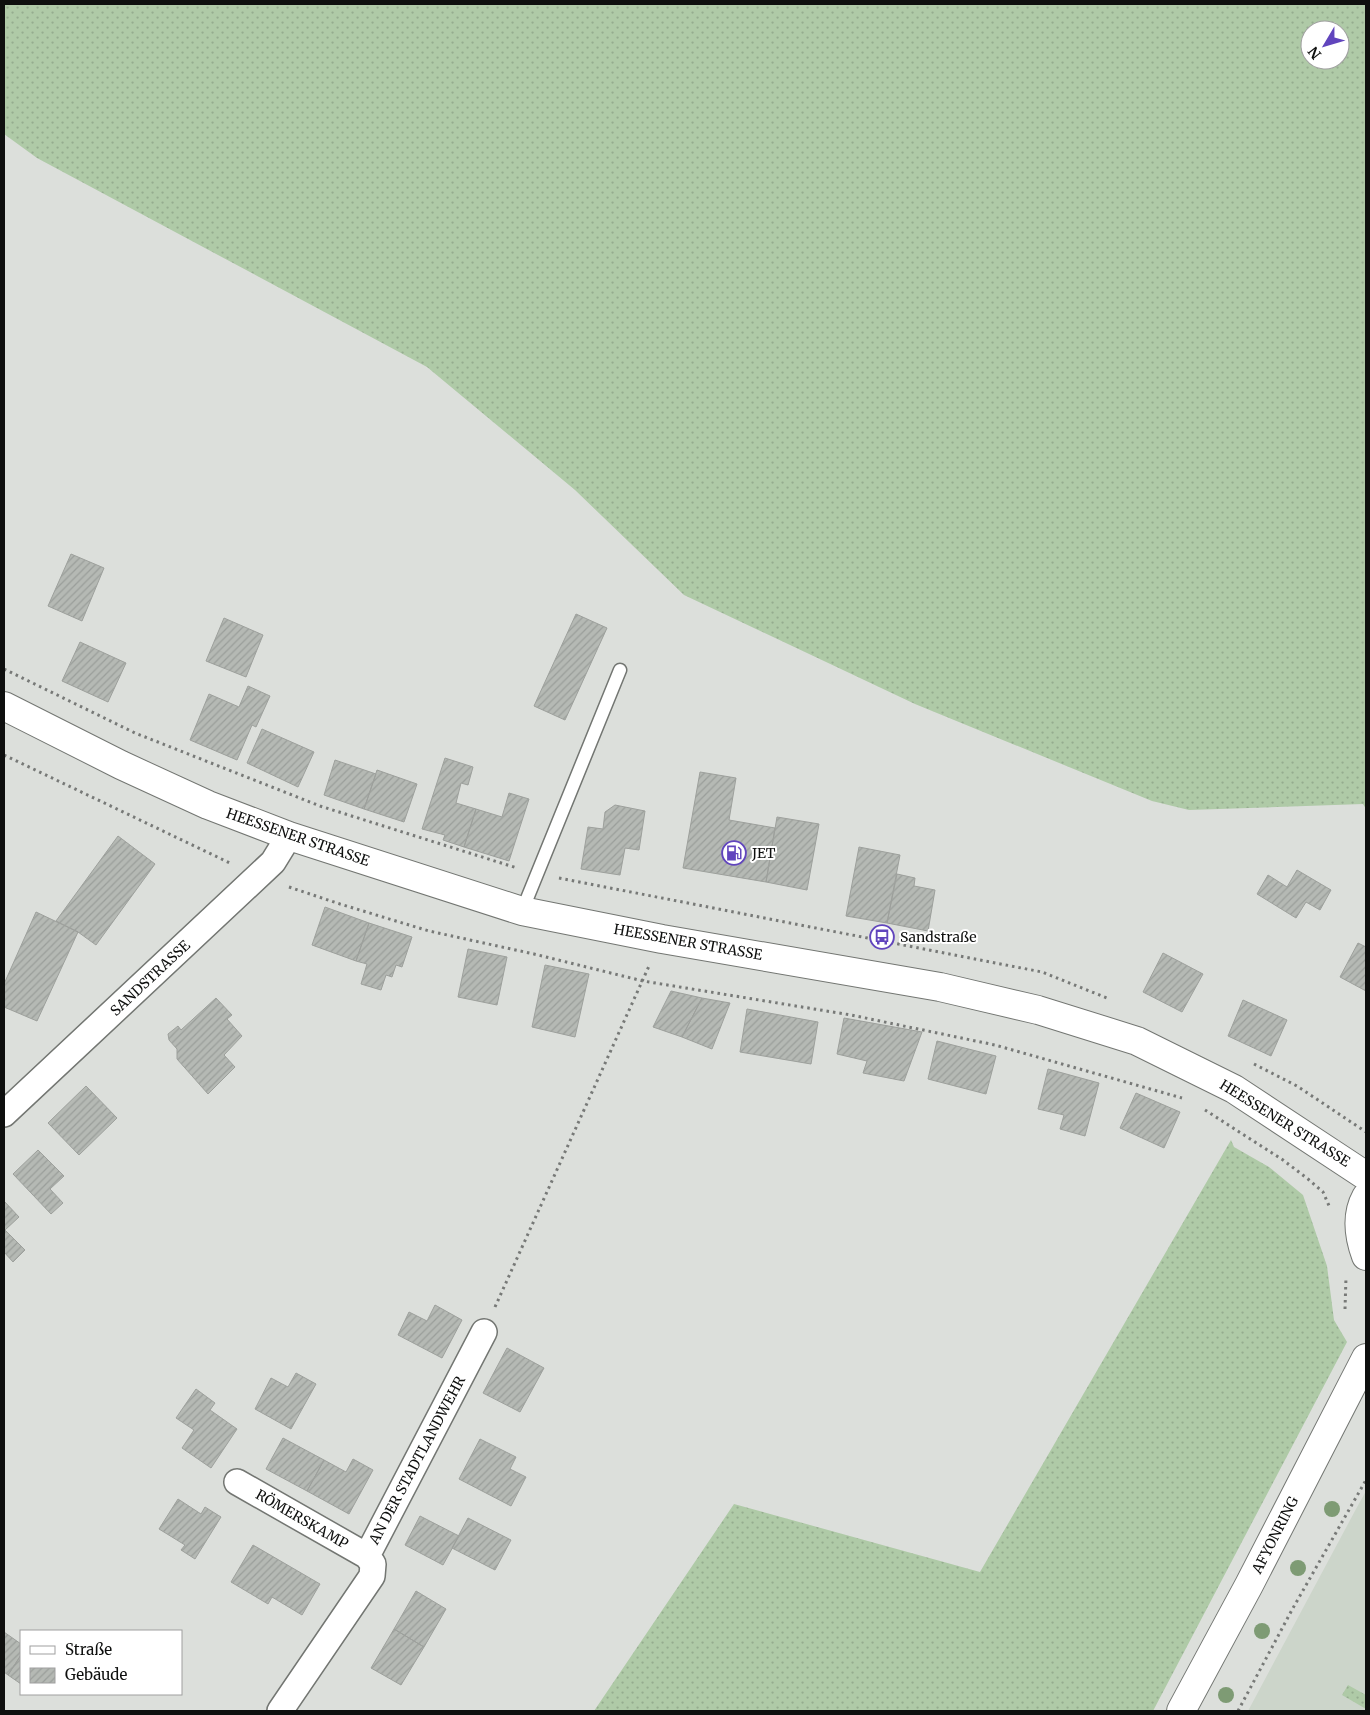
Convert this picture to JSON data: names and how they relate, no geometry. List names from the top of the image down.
{
  "streets": {
    "main road": ["HEESSENER STRASSE", "AFYONRING"],
    "street": ["SANDSTRASSE", "AN DER STADTLANDWEHR", "RÖMERSKAMP"]
  },
  "crossings": [
    ["HEESSENER STRASSE", "SANDSTRASSE"],
    ["AN DER STADTLANDWEHR", "RÖMERSKAMP"]
  ],
  "places": {
    "fuel station": ["JET"],
    "bus stop": ["Sandstraße"]
  },
  "legend": ["Straße", "Gebäude"],
  "north": "bottom left"
}
